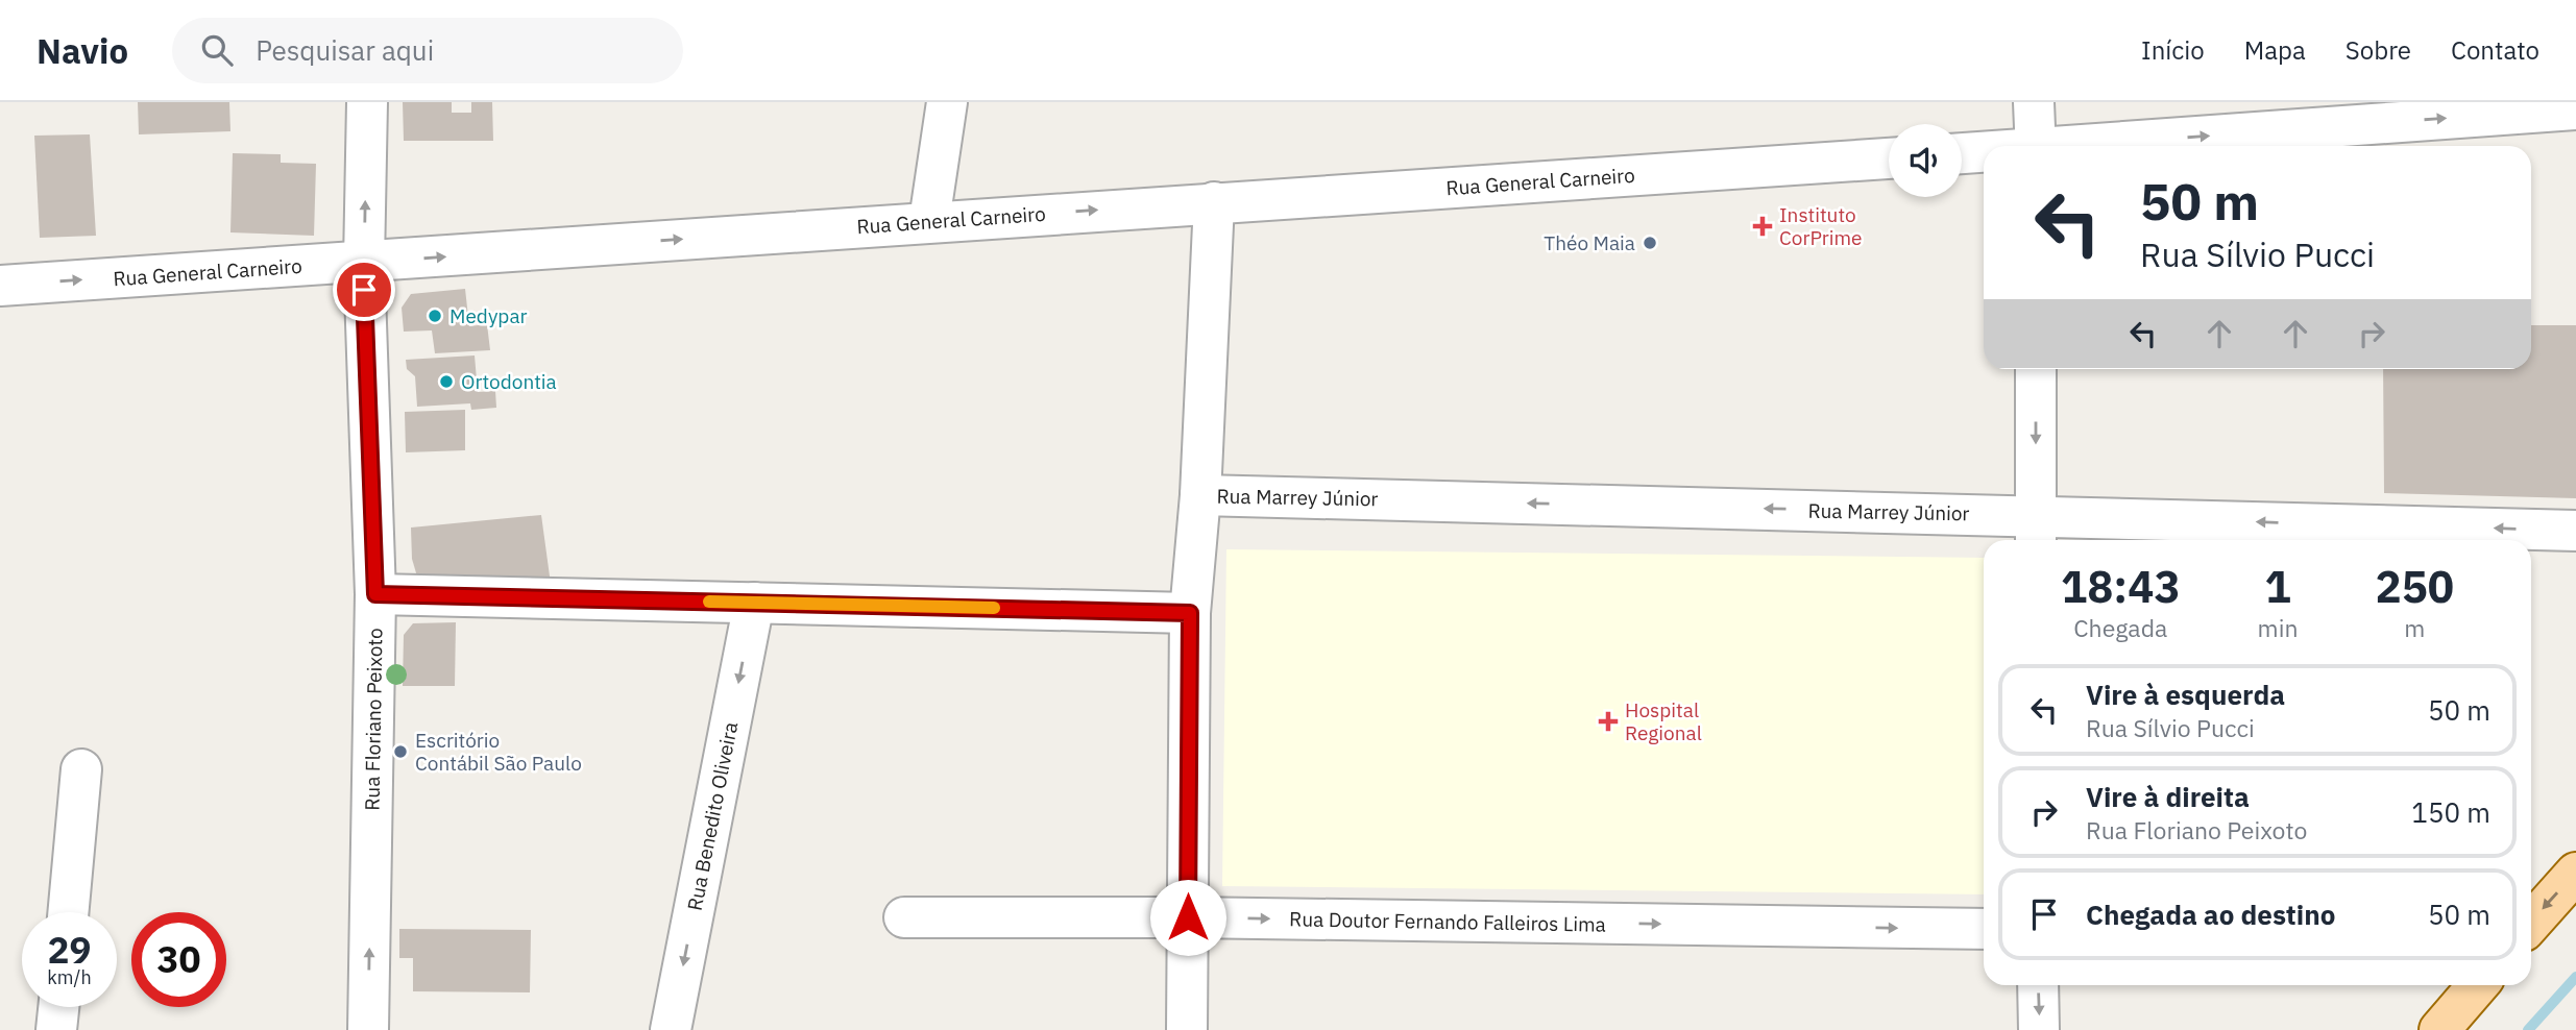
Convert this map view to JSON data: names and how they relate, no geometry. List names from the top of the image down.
{
  "streets": {
    "street": [
      "Rua General Carneiro",
      "Rua Marrey Júnior",
      "Rua Floriano Peixoto",
      "Rua Benedito Oliveira",
      "Rua Doutor Fernando Falleiros Lima"
    ]
  },
  "crossings": [
    ["Rua General Carneiro", "Rua Floriano Peixoto"]
  ],
  "one_way": [
    "Rua General Carneiro",
    "Rua Marrey Júnior",
    "Rua Floriano Peixoto",
    "Rua Benedito Oliveira",
    "Rua Doutor Fernando Falleiros Lima"
  ],
  "places": {
    "health": ["Instituto CorPrime", "Hospital Regional"],
    "other": [
      "Théo Maia",
      "Medypar",
      "Ortodontia",
      "Escritório Contábil São Paulo"
    ]
  },
  "page": {
    "header": "Navio",
    "search": "Pesquisar aqui",
    "nav": [
      "Início",
      "Mapa",
      "Sobre",
      "Contato"
    ],
    "turn": ["50 m", "Rua Sílvio Pucci"],
    "eta": [
      "18:43",
      "Chegada",
      "1",
      "min",
      "250",
      "m"
    ],
    "list": [
      {
        "name": "Vire à esquerda",
        "note": "Rua Sílvio Pucci",
        "value": "50 m"
      },
      {
        "name": "Vire à direita",
        "note": "Rua Floriano Peixoto",
        "value": "150 m"
      },
      {
        "name": "Chegada ao destino",
        "value": "50 m"
      }
    ],
    "speed": "29 km/h",
    "limit": "30"
  }
}
